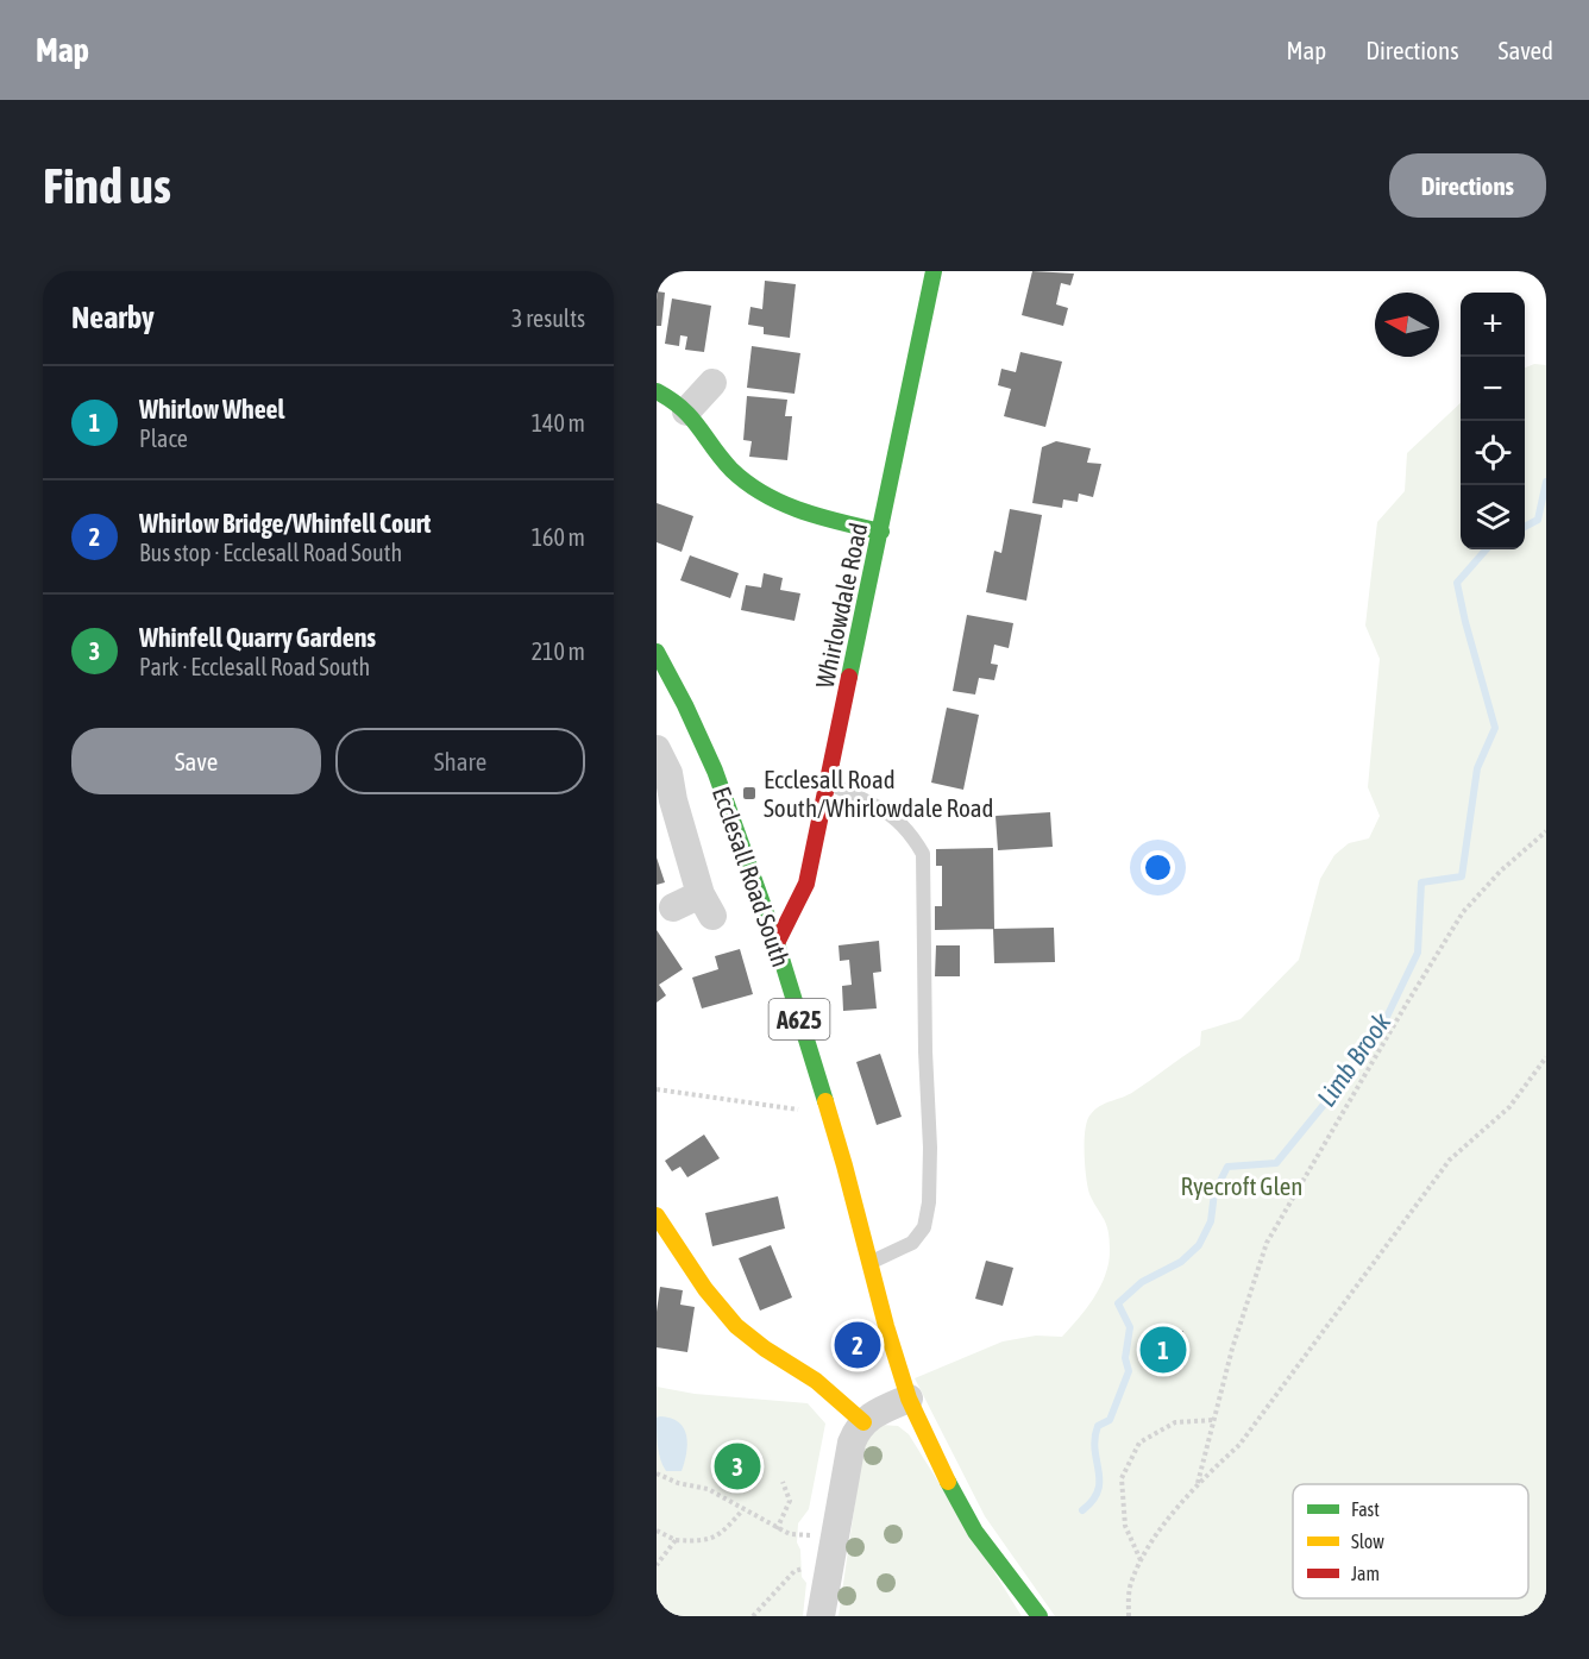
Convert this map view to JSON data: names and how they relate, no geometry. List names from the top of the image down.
{
  "streets": {
    "main road": ["Whirlowdale Road", "Ecclesall Road South", "A625"]
  },
  "crossings": [
    ["Whirlowdale Road", "Ecclesall Road South"]
  ],
  "water": ["Limb Brook"],
  "parks": ["Ryecroft Glen"],
  "places": {
    "transit": ["Ecclesall Road South/Whirlowdale Road"]
  },
  "legend": ["Fast", "Slow", "Jam"],
  "north": "left",
  "page": {
    "header": "Map",
    "nav": ["Map", "Directions", "Saved"],
    "buttons": [
      "Directions",
      ["Save", "Share"]
    ],
    "title": "Find us",
    "heading": ["Nearby", "3 results"],
    "map_buttons": ["+", "−"],
    "list": [
      {
        "mark": "1",
        "name": "Whirlow Wheel",
        "note": "Place",
        "value": "140 m"
      },
      {
        "mark": "2",
        "name": "Whirlow Bridge/Whinfell Court",
        "note": "Bus stop · Ecclesall Road South",
        "value": "160 m"
      },
      {
        "mark": "3",
        "name": "Whinfell Quarry Gardens",
        "note": "Park · Ecclesall Road South",
        "value": "210 m"
      }
    ],
    "pins": ["2", "1", "3"]
  }
}
